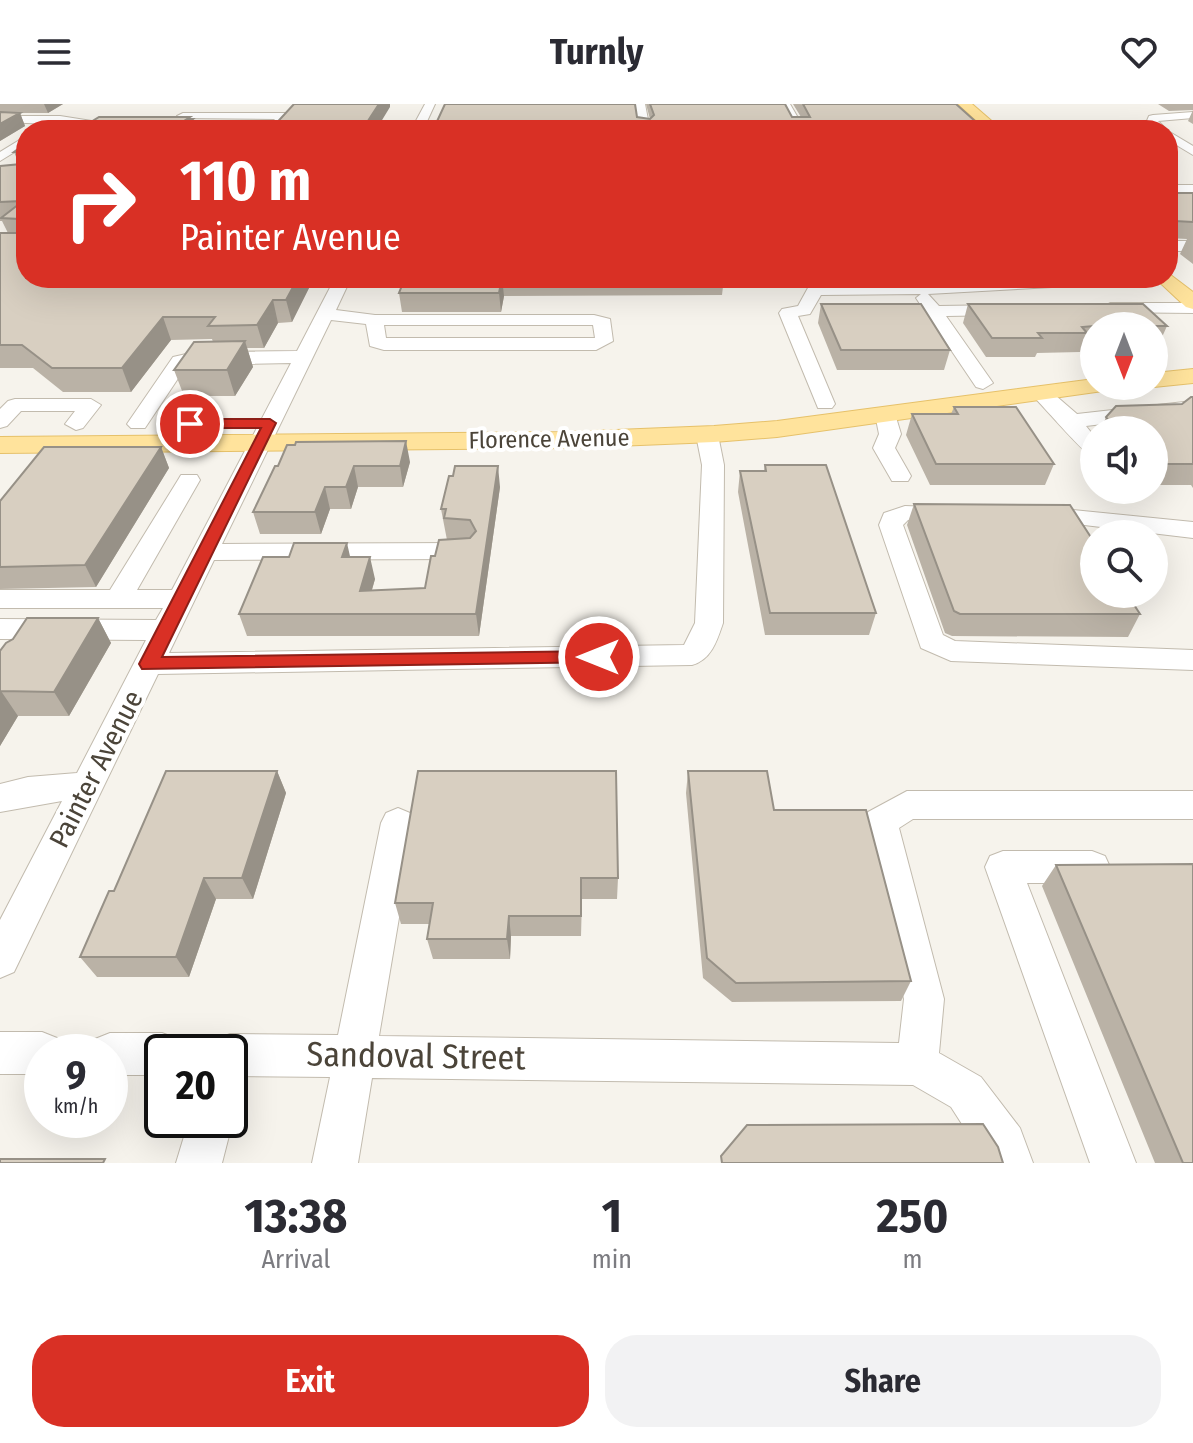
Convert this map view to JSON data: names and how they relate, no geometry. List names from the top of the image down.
{
  "streets": {
    "main road": ["Florence Avenue"],
    "street": ["Painter Avenue", "Sandoval Street"]
  },
  "crossings": [
    ["Florence Avenue", "Painter Avenue"]
  ],
  "north": "bottom",
  "page": {
    "header": "Turnly",
    "turn": ["110 m", "Painter Avenue"],
    "speed": "9 km/h",
    "limit": "20",
    "eta": [
      "13:38",
      "Arrival",
      "1",
      "min",
      "250",
      "m"
    ],
    "buttons": ["Exit", "Share"]
  }
}
